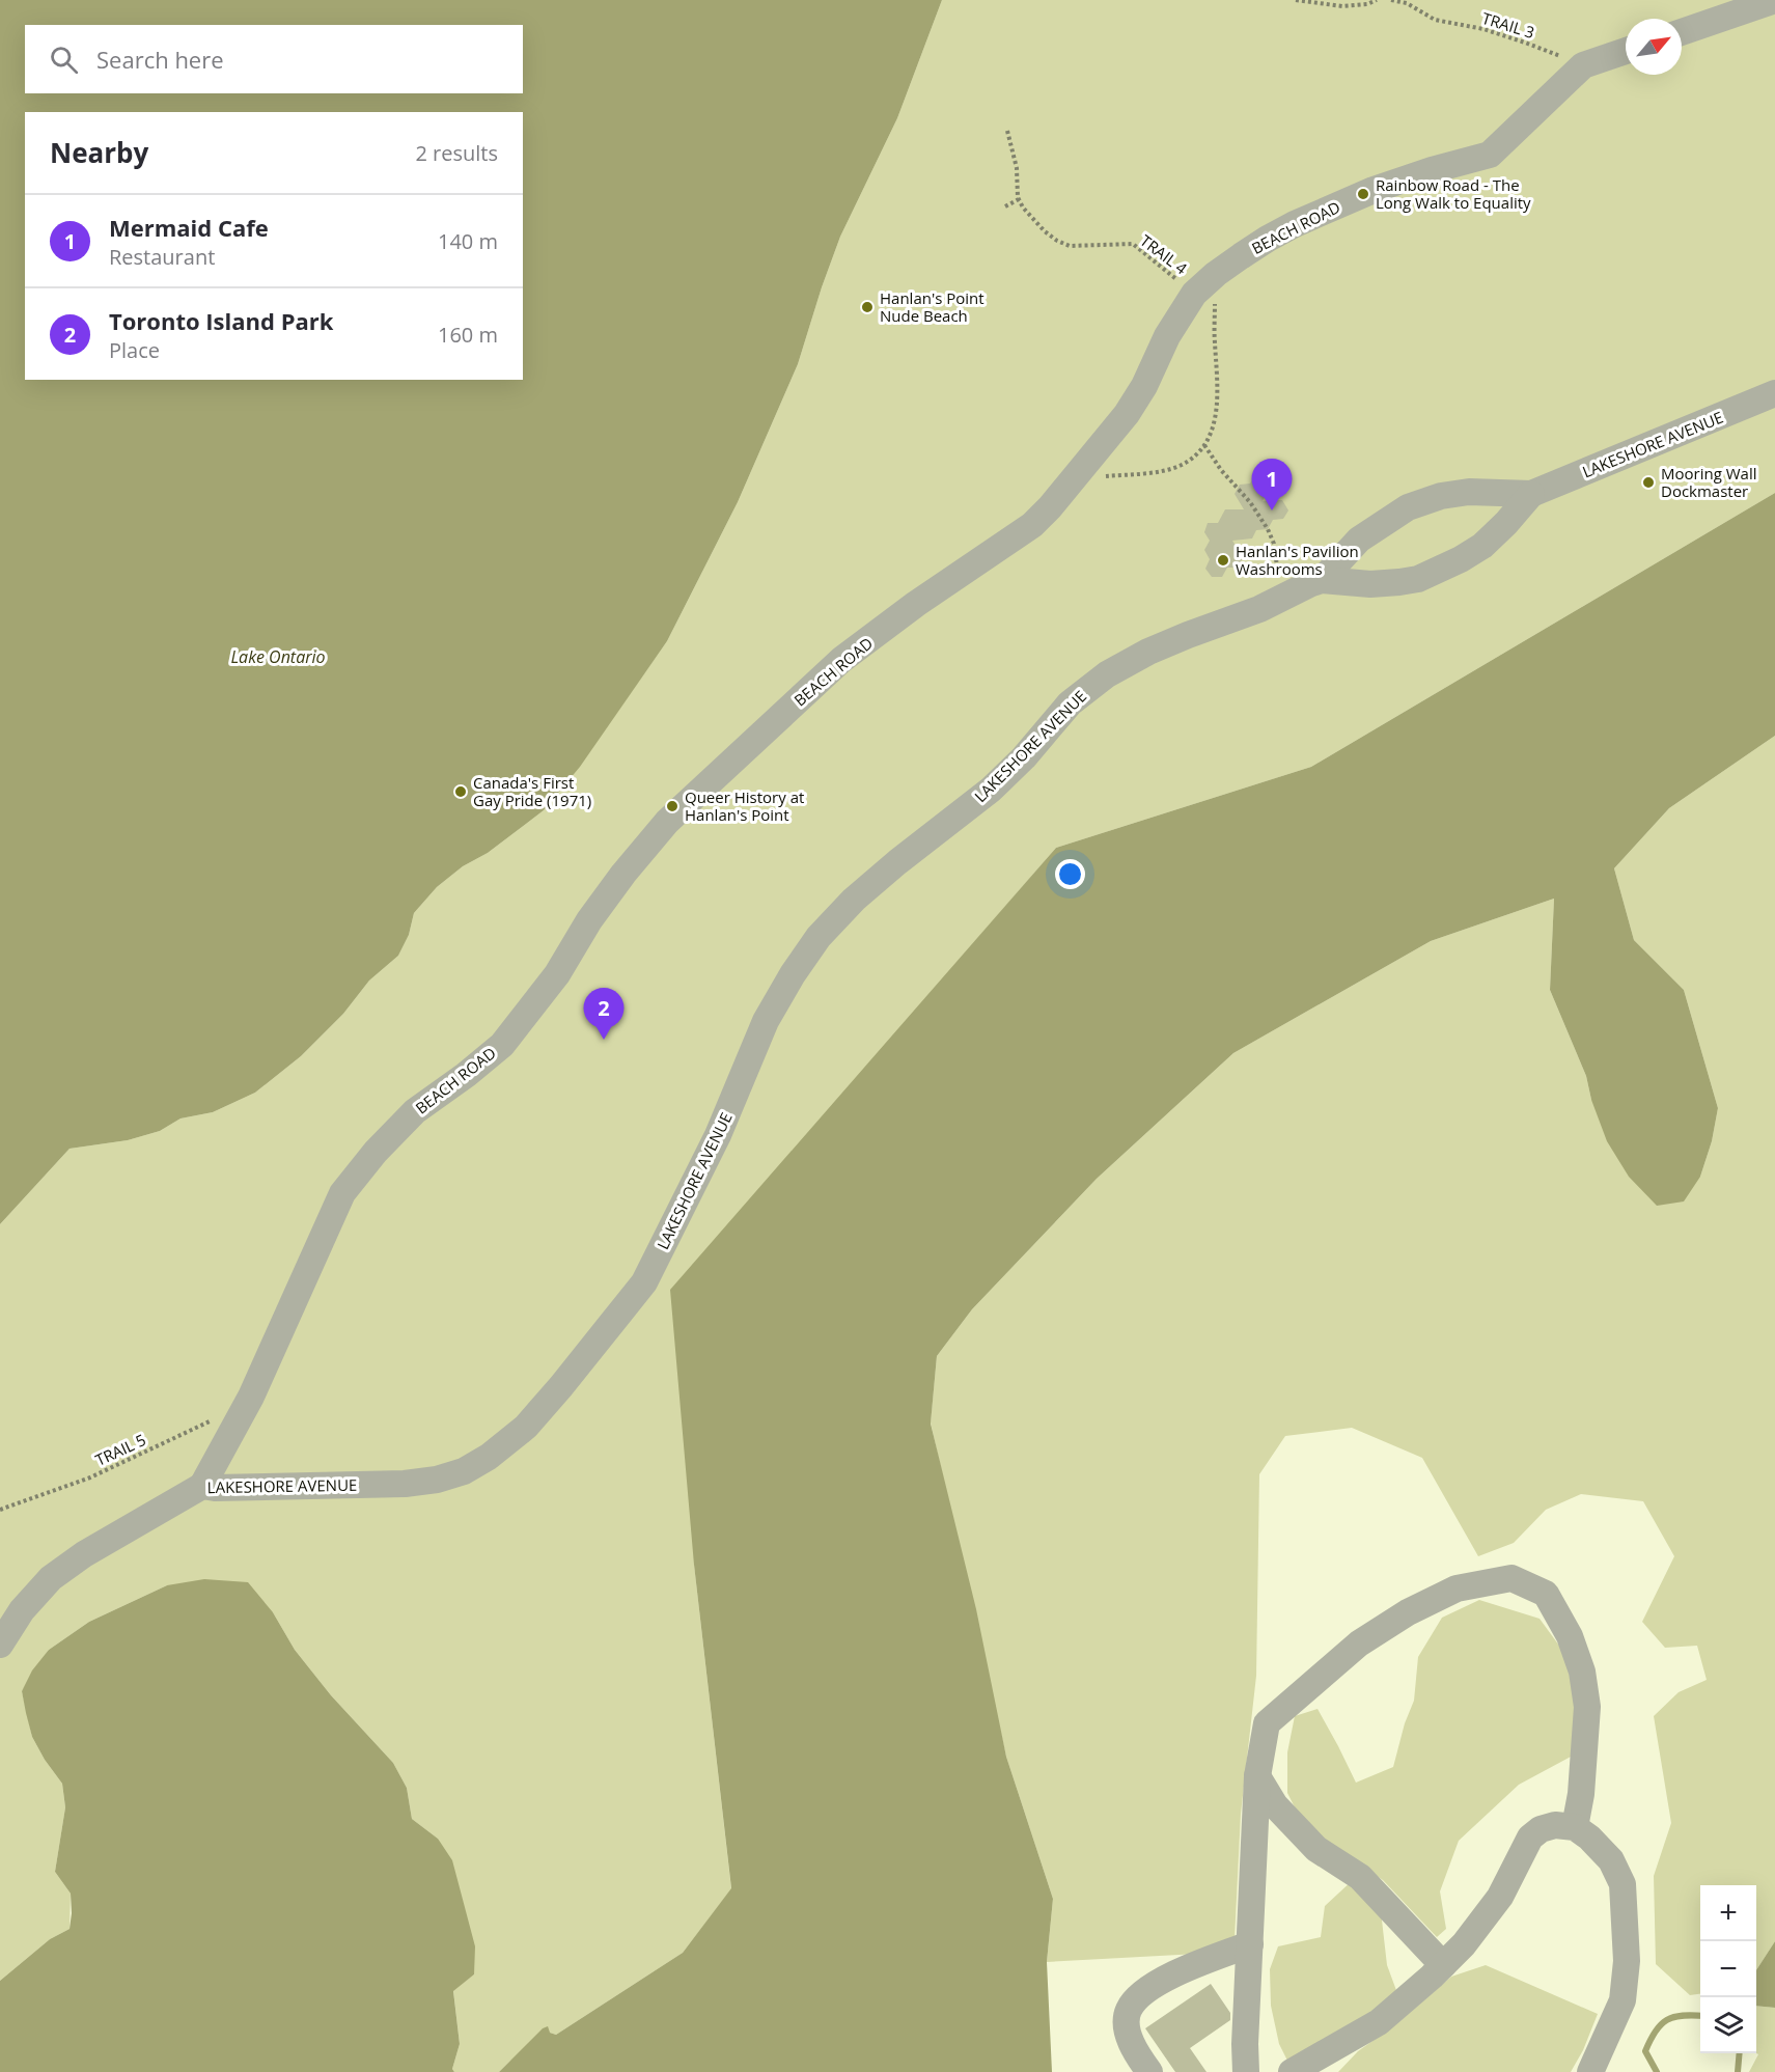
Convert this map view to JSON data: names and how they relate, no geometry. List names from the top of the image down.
{
  "streets": {
    "lane": ["BEACH ROAD", "LAKESHORE AVENUE"],
    "path": ["TRAIL 3", "TRAIL 4", "TRAIL 5"]
  },
  "crossings": [
    ["TRAIL 3", "BEACH ROAD"],
    ["BEACH ROAD", "TRAIL 4"],
    ["BEACH ROAD", "LAKESHORE AVENUE"],
    ["BEACH ROAD", "TRAIL 5"]
  ],
  "water": ["Lake Ontario"],
  "places": [
    "Rainbow Road - The Long Walk to Equality",
    "Hanlan's Point Nude Beach",
    "Mooring Wall Dockmaster",
    "Hanlan's Pavilion Washrooms",
    "Canada's First Gay Pride (1971)",
    "Queer History at Hanlan's Point"
  ],
  "north": "top right",
  "page": {
    "search": "Search here",
    "heading": ["Nearby", "2 results"],
    "list": [
      {
        "mark": "1",
        "name": "Mermaid Cafe",
        "note": "Restaurant",
        "value": "140 m"
      },
      {
        "mark": "2",
        "name": "Toronto Island Park",
        "note": "Place",
        "value": "160 m"
      }
    ],
    "pins": ["1", "2"],
    "map_buttons": ["+", "−"]
  }
}
